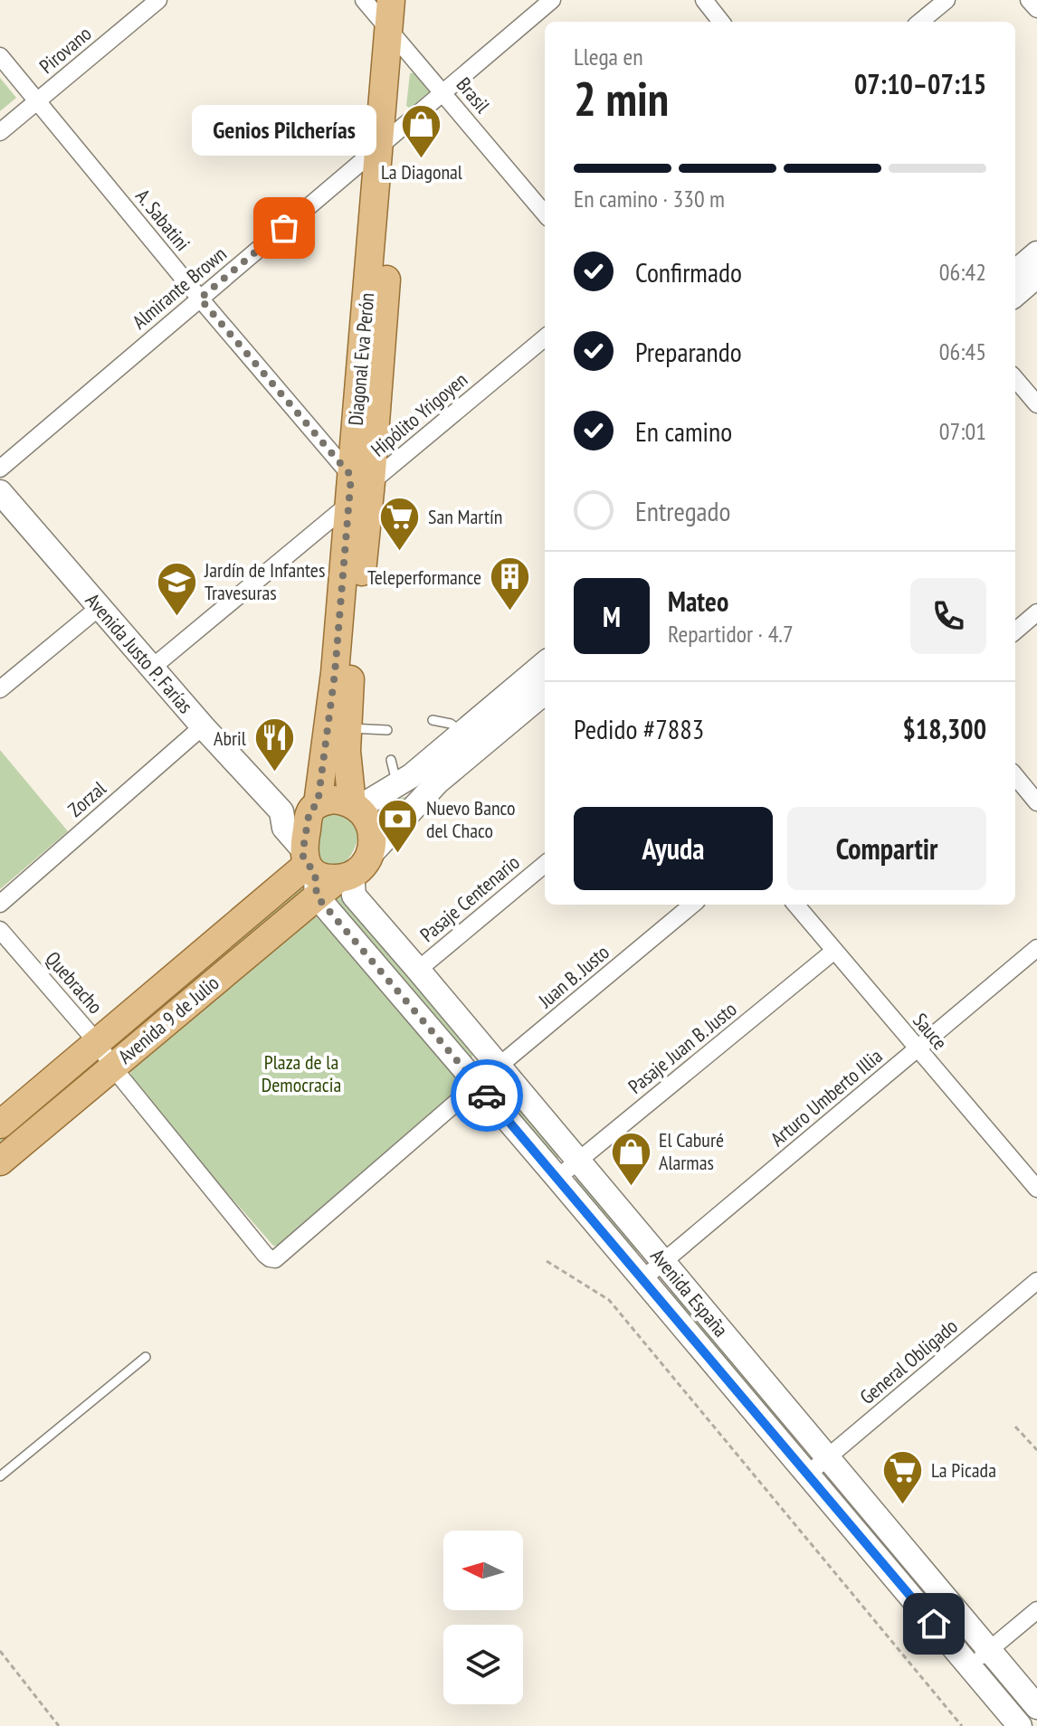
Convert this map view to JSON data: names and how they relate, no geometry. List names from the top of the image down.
{
  "streets": {
    "main road": [
      "Diagonal Eva Perón",
      "Avenida Justo P. Farías",
      "Avenida 9 de Julio",
      "Avenida España"
    ],
    "street": [
      "Pirovano",
      "Brasil",
      "A. Sabatini",
      "Almirante Brown",
      "Hipólito Yrigoyen",
      "Zorzal",
      "Pasaje Centenario",
      "Juan B. Justo",
      "Quebracho",
      "Sauce",
      "Pasaje Juan B. Justo",
      "Arturo Umberto Illia",
      "General Obligado"
    ]
  },
  "crossings": [
    ["Pirovano", "A. Sabatini"],
    ["Brasil", "Almirante Brown"],
    ["Brasil", "Diagonal Eva Perón"],
    ["A. Sabatini", "Almirante Brown"],
    ["A. Sabatini", "Diagonal Eva Perón"],
    ["A. Sabatini", "Hipólito Yrigoyen"],
    ["Almirante Brown", "Diagonal Eva Perón"],
    ["Diagonal Eva Perón", "Hipólito Yrigoyen"],
    ["Diagonal Eva Perón", "Avenida Justo P. Farías"],
    ["Diagonal Eva Perón", "Avenida 9 de Julio"],
    ["Diagonal Eva Perón", "Avenida España"],
    ["Avenida Justo P. Farías", "Zorzal"],
    ["Avenida Justo P. Farías", "Avenida 9 de Julio"],
    ["Avenida Justo P. Farías", "Avenida España"],
    ["Pasaje Centenario", "Avenida España"],
    ["Juan B. Justo", "Quebracho"],
    ["Juan B. Justo", "Avenida España"],
    ["Quebracho", "Avenida 9 de Julio"],
    ["Quebracho", "Avenida España"],
    ["Avenida 9 de Julio", "Avenida España"],
    ["Sauce", "Pasaje Juan B. Justo"],
    ["Sauce", "Arturo Umberto Illia"],
    ["Pasaje Juan B. Justo", "Avenida España"],
    ["Arturo Umberto Illia", "Avenida España"],
    ["Avenida España", "General Obligado"]
  ],
  "parks": ["Plaza de la Democracia"],
  "places": {
    "shop": ["La Diagonal", "El Caburé Alarmas"],
    "other": ["Genios Pilcherías"],
    "supermarket": ["San Martín", "La Picada"],
    "building": ["Teleperformance"],
    "school or university": ["Jardín de Infantes Travesuras"],
    "restaurant": ["Abril"],
    "bank": ["Nuevo Banco del Chaco"]
  },
  "north": "left",
  "page": {
    "heading": ["2 min", "Llega en", "07:10–07:15"],
    "panel": [
      "Mateo",
      "Repartidor · 4.7",
      "Pedido #7883",
      "$18,300"
    ],
    "bubble": "Genios Pilcherías",
    "bar": "En camino · 330 m",
    "list": [
      ["Confirmado", "06:42"],
      ["Preparando", "06:45"],
      ["En camino", "07:01"],
      "Entregado"
    ],
    "round": "M",
    "buttons": ["Ayuda", "Compartir"]
  }
}
